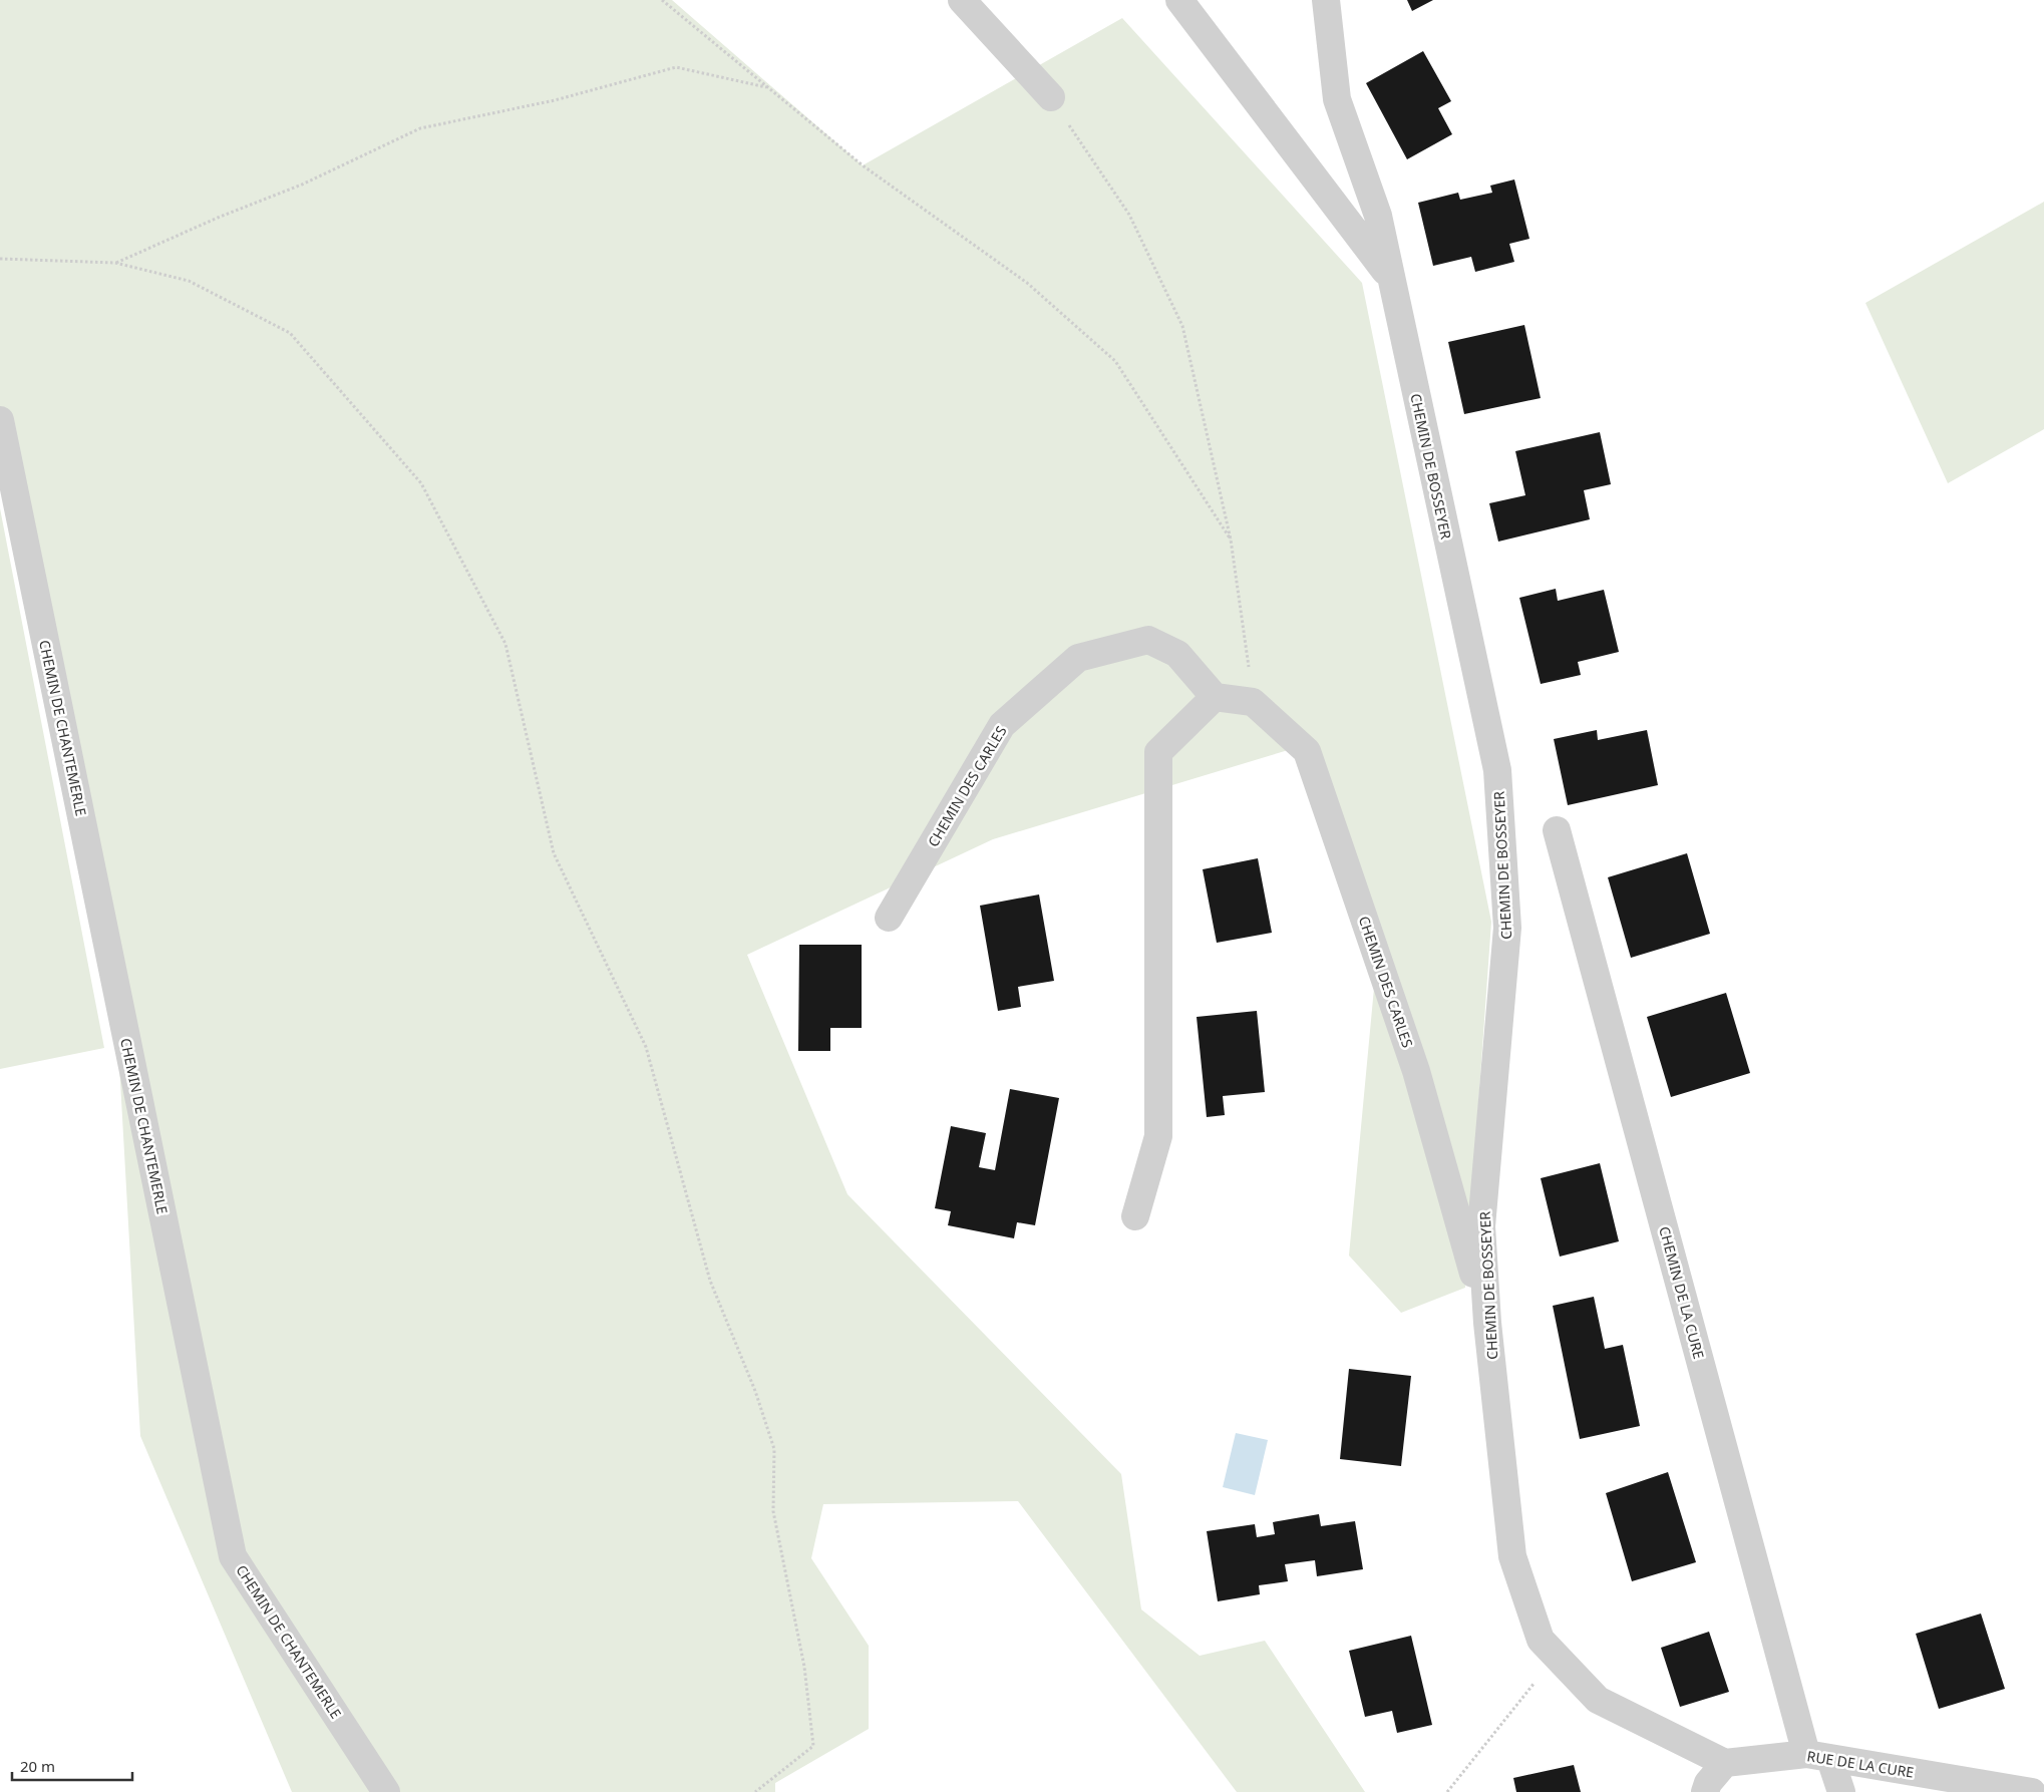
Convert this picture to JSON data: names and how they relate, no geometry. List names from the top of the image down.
{
  "streets": {
    "street": [
      "CHEMIN DE BOSSEYER",
      "CHEMIN DE CHANTEMERLE",
      "CHEMIN DES CARLES",
      "CHEMIN DE LA CURE",
      "RUE DE LA CURE"
    ]
  },
  "crossings": [
    ["CHEMIN DE BOSSEYER", "CHEMIN DES CARLES"],
    ["CHEMIN DE BOSSEYER", "RUE DE LA CURE"],
    ["CHEMIN DE LA CURE", "RUE DE LA CURE"]
  ],
  "scale_bar": "20 m"
}
